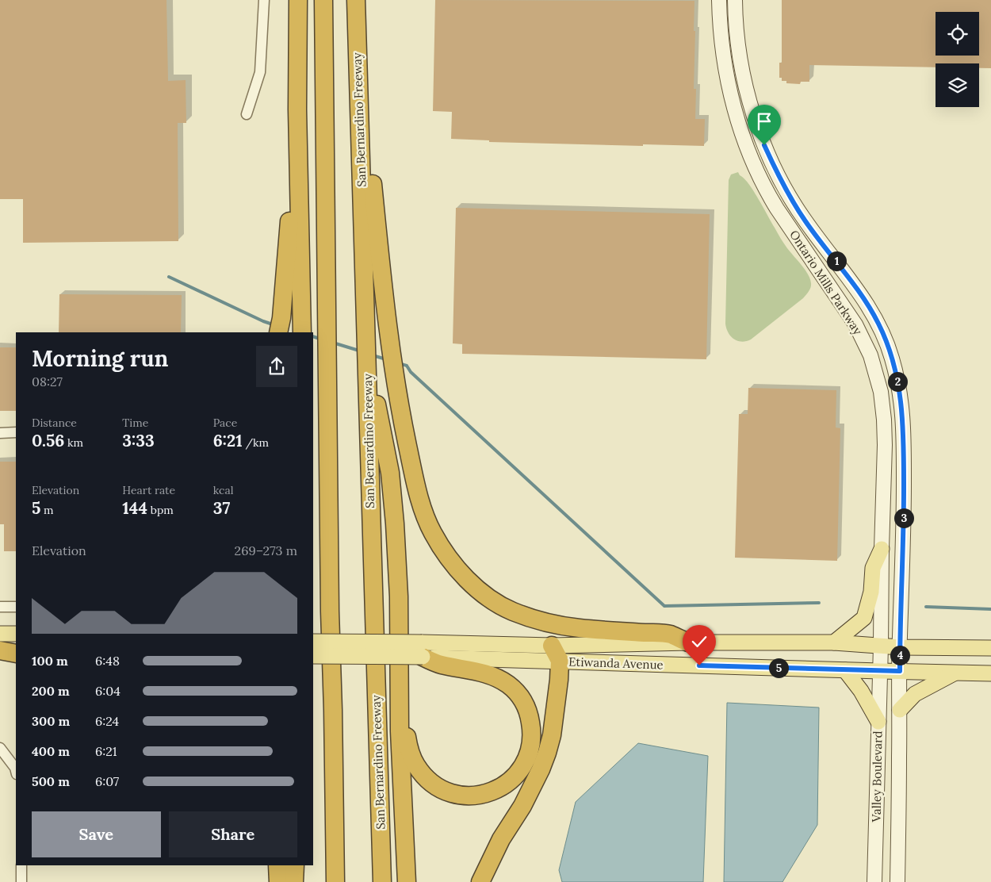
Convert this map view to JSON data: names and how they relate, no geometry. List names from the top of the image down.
{
  "streets": {
    "highway": ["San Bernardino Freeway"],
    "main road": ["Ontario Mills Parkway", "Etiwanda Avenue", "Valley Boulevard"]
  },
  "crossings": [
    ["Ontario Mills Parkway", "Etiwanda Avenue"],
    ["Ontario Mills Parkway", "Valley Boulevard"],
    ["Etiwanda Avenue", "Valley Boulevard"]
  ],
  "page": {
    "pins": [
      "1",
      "2",
      "3",
      "4",
      "5"
    ],
    "heading": ["Morning run", "08:27"],
    "stats": [
      ["Distance", "0.56 km"],
      ["Time", "3:33"],
      ["Pace", "6:21 /km"],
      ["Elevation", "5 m"],
      ["Heart rate", "144 bpm"],
      ["kcal", "37"]
    ],
    "chart": ["Elevation", "269–273 m"],
    "list": [
      {
        "name": "100 m",
        "note": "6:48"
      },
      {
        "name": "200 m",
        "note": "6:04"
      },
      {
        "name": "300 m",
        "note": "6:24"
      },
      {
        "name": "400 m",
        "note": "6:21"
      },
      {
        "name": "500 m",
        "note": "6:07"
      }
    ],
    "buttons": ["Save", "Share"]
  }
}
